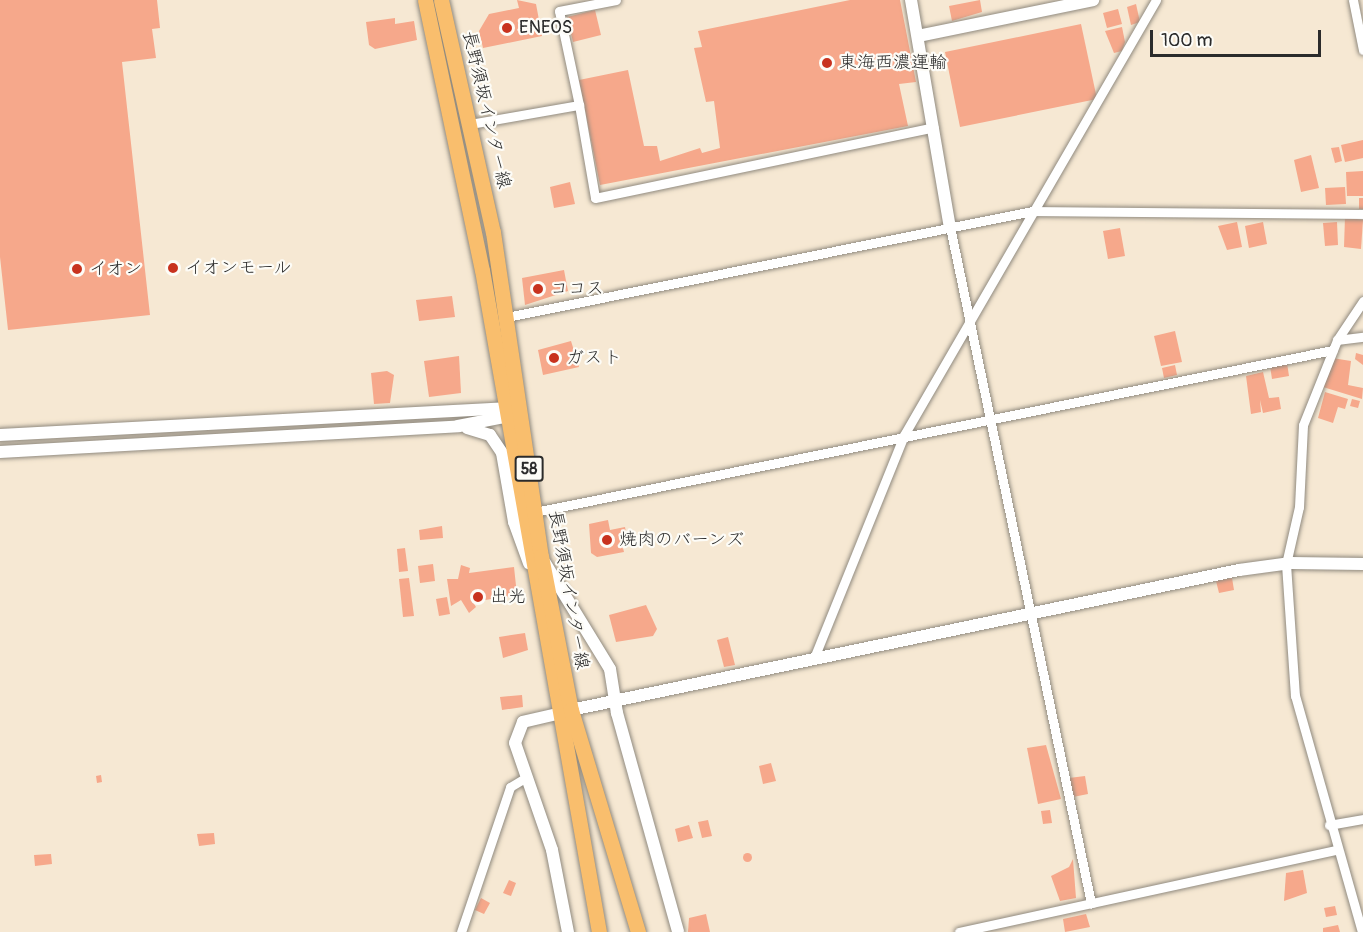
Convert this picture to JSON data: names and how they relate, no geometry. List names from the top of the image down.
{
  "streets": {
    "main road": ["長野須坂インター線", "58"]
  },
  "places": [
    "ENEOS",
    "東海西濃運輸",
    "イオンモール",
    "イオン",
    "ココス",
    "ガスト",
    "焼肉のバーンズ",
    "出光"
  ],
  "scale_bar": "100 m"
}
